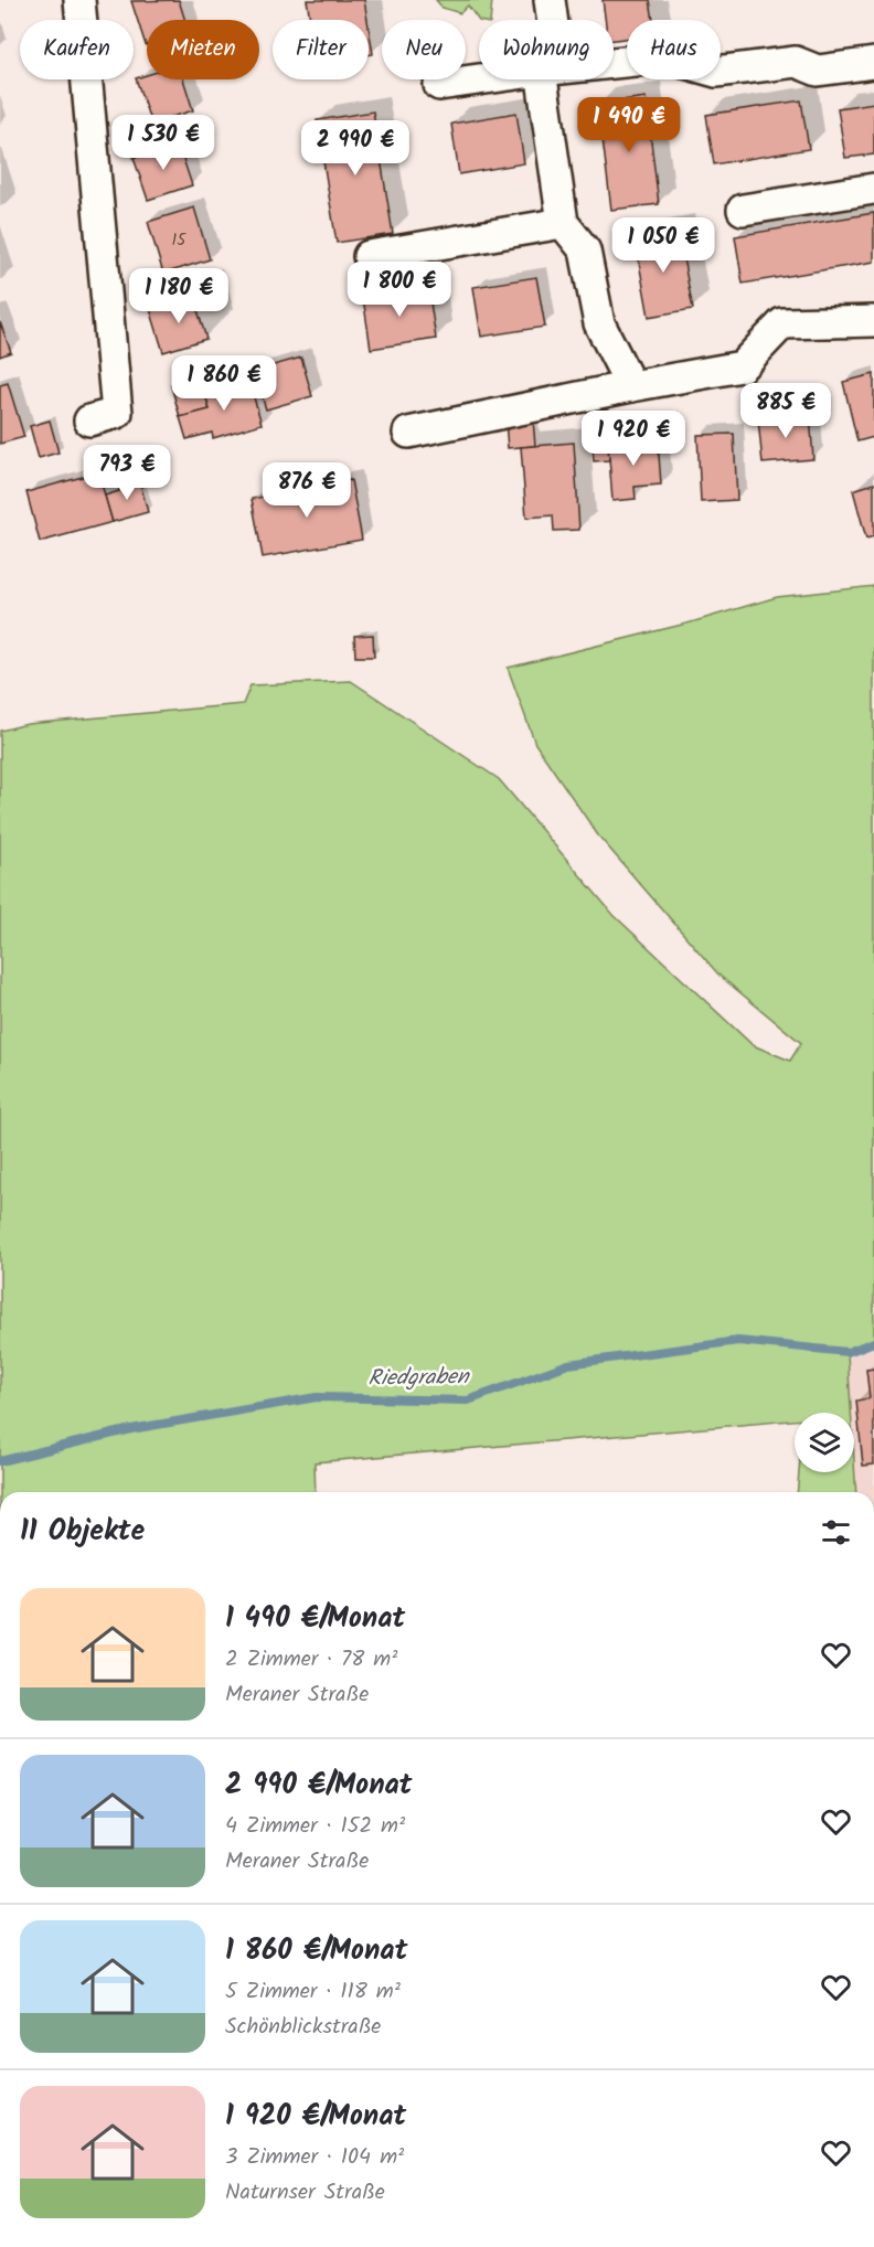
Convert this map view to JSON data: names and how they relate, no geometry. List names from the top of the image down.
{
  "water": ["Riedgraben"],
  "house_numbers": ["15"],
  "page": {
    "chip": [
      "Kaufen",
      "Mieten",
      "Filter",
      "Neu",
      "Wohnung",
      "Haus"
    ],
    "price": [
      "1 490 €",
      "1 530 €",
      "2 990 €",
      "1 050 €",
      "1 800 €",
      "1 180 €",
      "1 860 €",
      "885 €",
      "1 920 €",
      "793 €",
      "876 €"
    ],
    "heading": "11 Objekte",
    "list": [
      {
        "name": "1 490 €/Monat",
        "note": "2 Zimmer · 78 m² · Meraner Straße"
      },
      {
        "name": "2 990 €/Monat",
        "note": "4 Zimmer · 152 m² · Meraner Straße"
      },
      {
        "name": "1 860 €/Monat",
        "note": "5 Zimmer · 118 m² · Schönblickstraße"
      },
      {
        "name": "1 920 €/Monat",
        "note": "3 Zimmer · 104 m² · Naturnser Straße"
      }
    ]
  }
}
